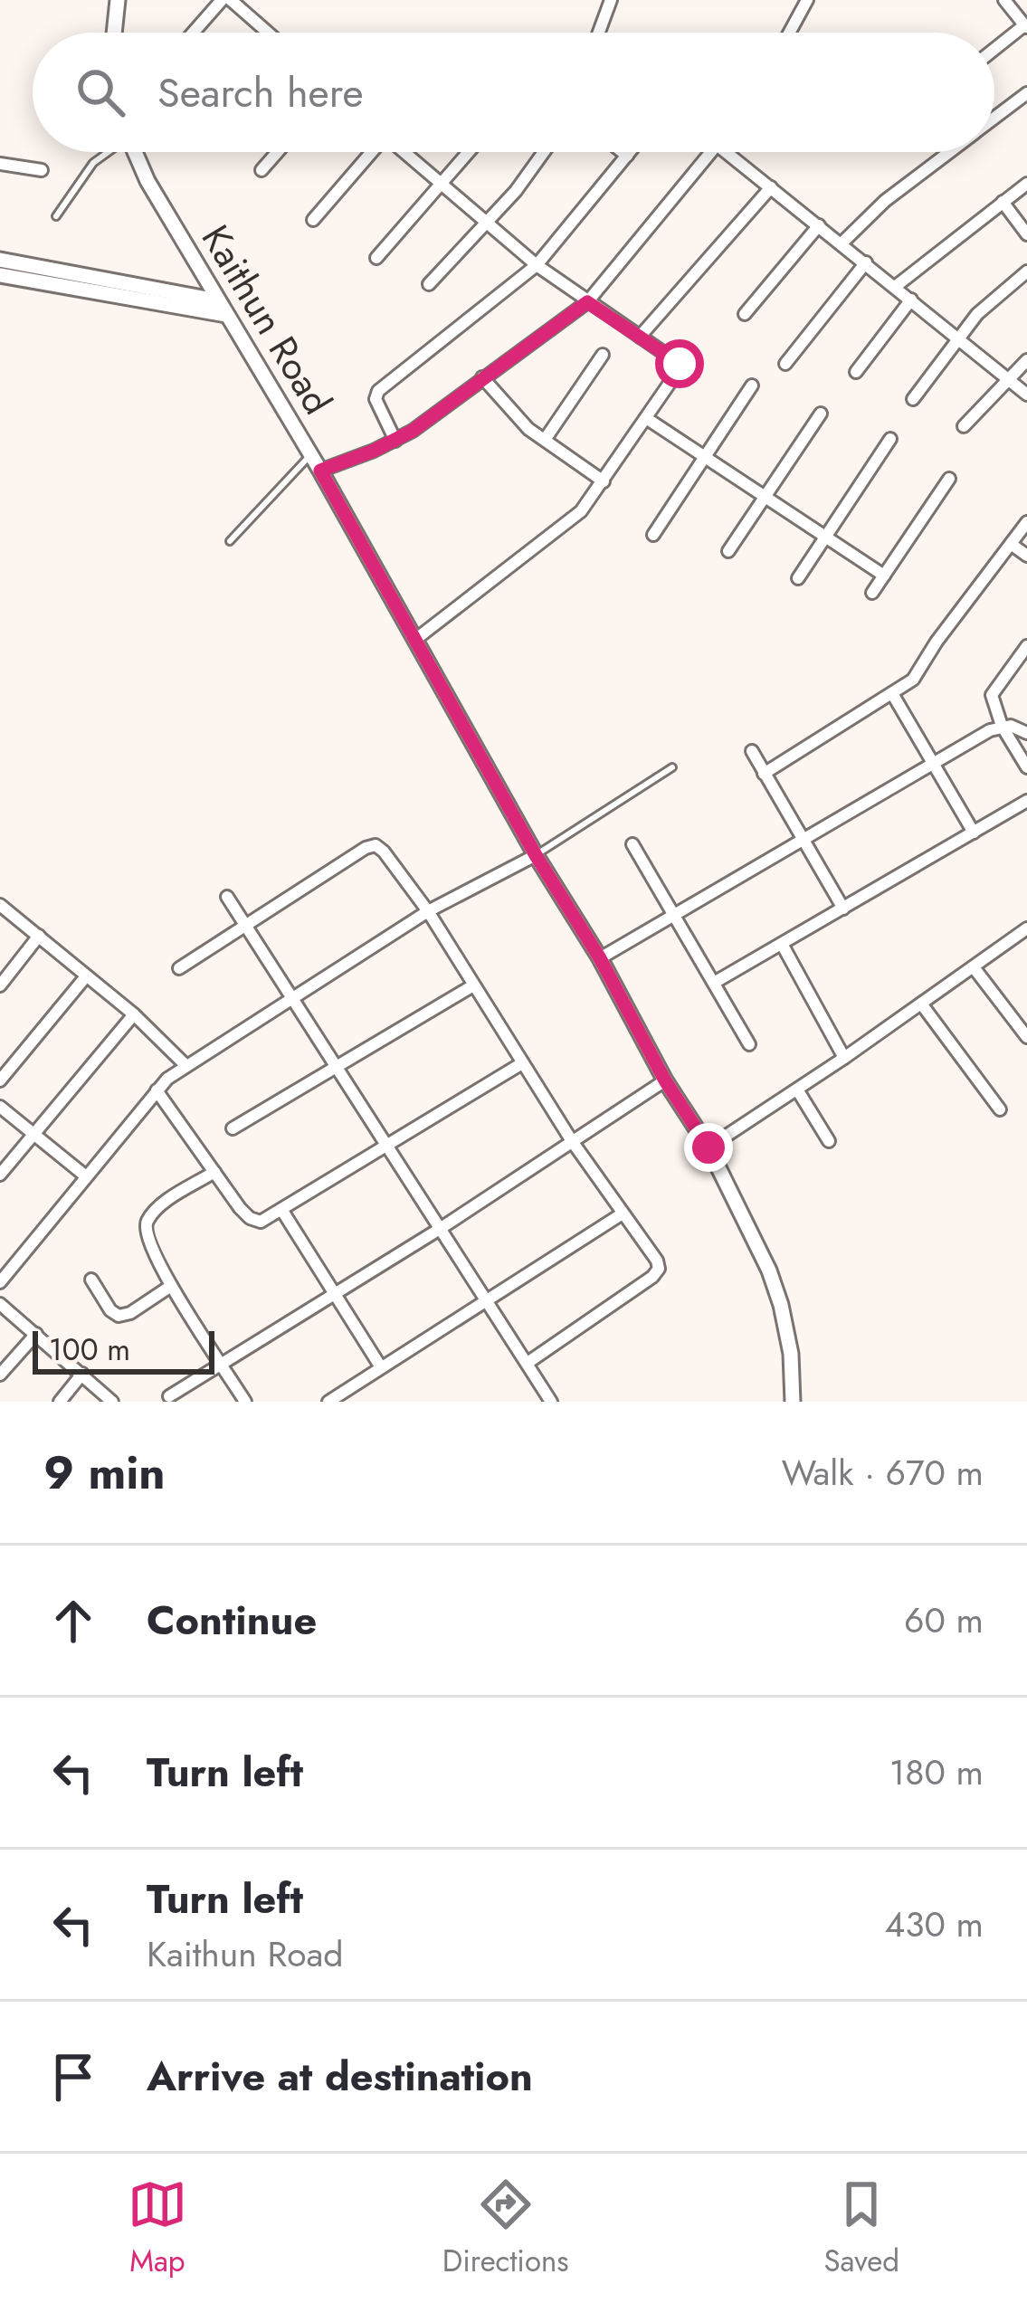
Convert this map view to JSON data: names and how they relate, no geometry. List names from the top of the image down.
{
  "streets": {
    "street": ["Kaithun Road"]
  },
  "scale_bar": "100 m",
  "page": {
    "search": "Search here",
    "scale": "100 m",
    "heading": ["9 min", "Walk · 670 m"],
    "list": [
      ["Continue", "60 m"],
      ["Turn left", "180 m"],
      ["Turn left", "Kaithun Road", "430 m"],
      "Arrive at destination"
    ],
    "nav": ["Map", "Directions", "Saved"]
  }
}
